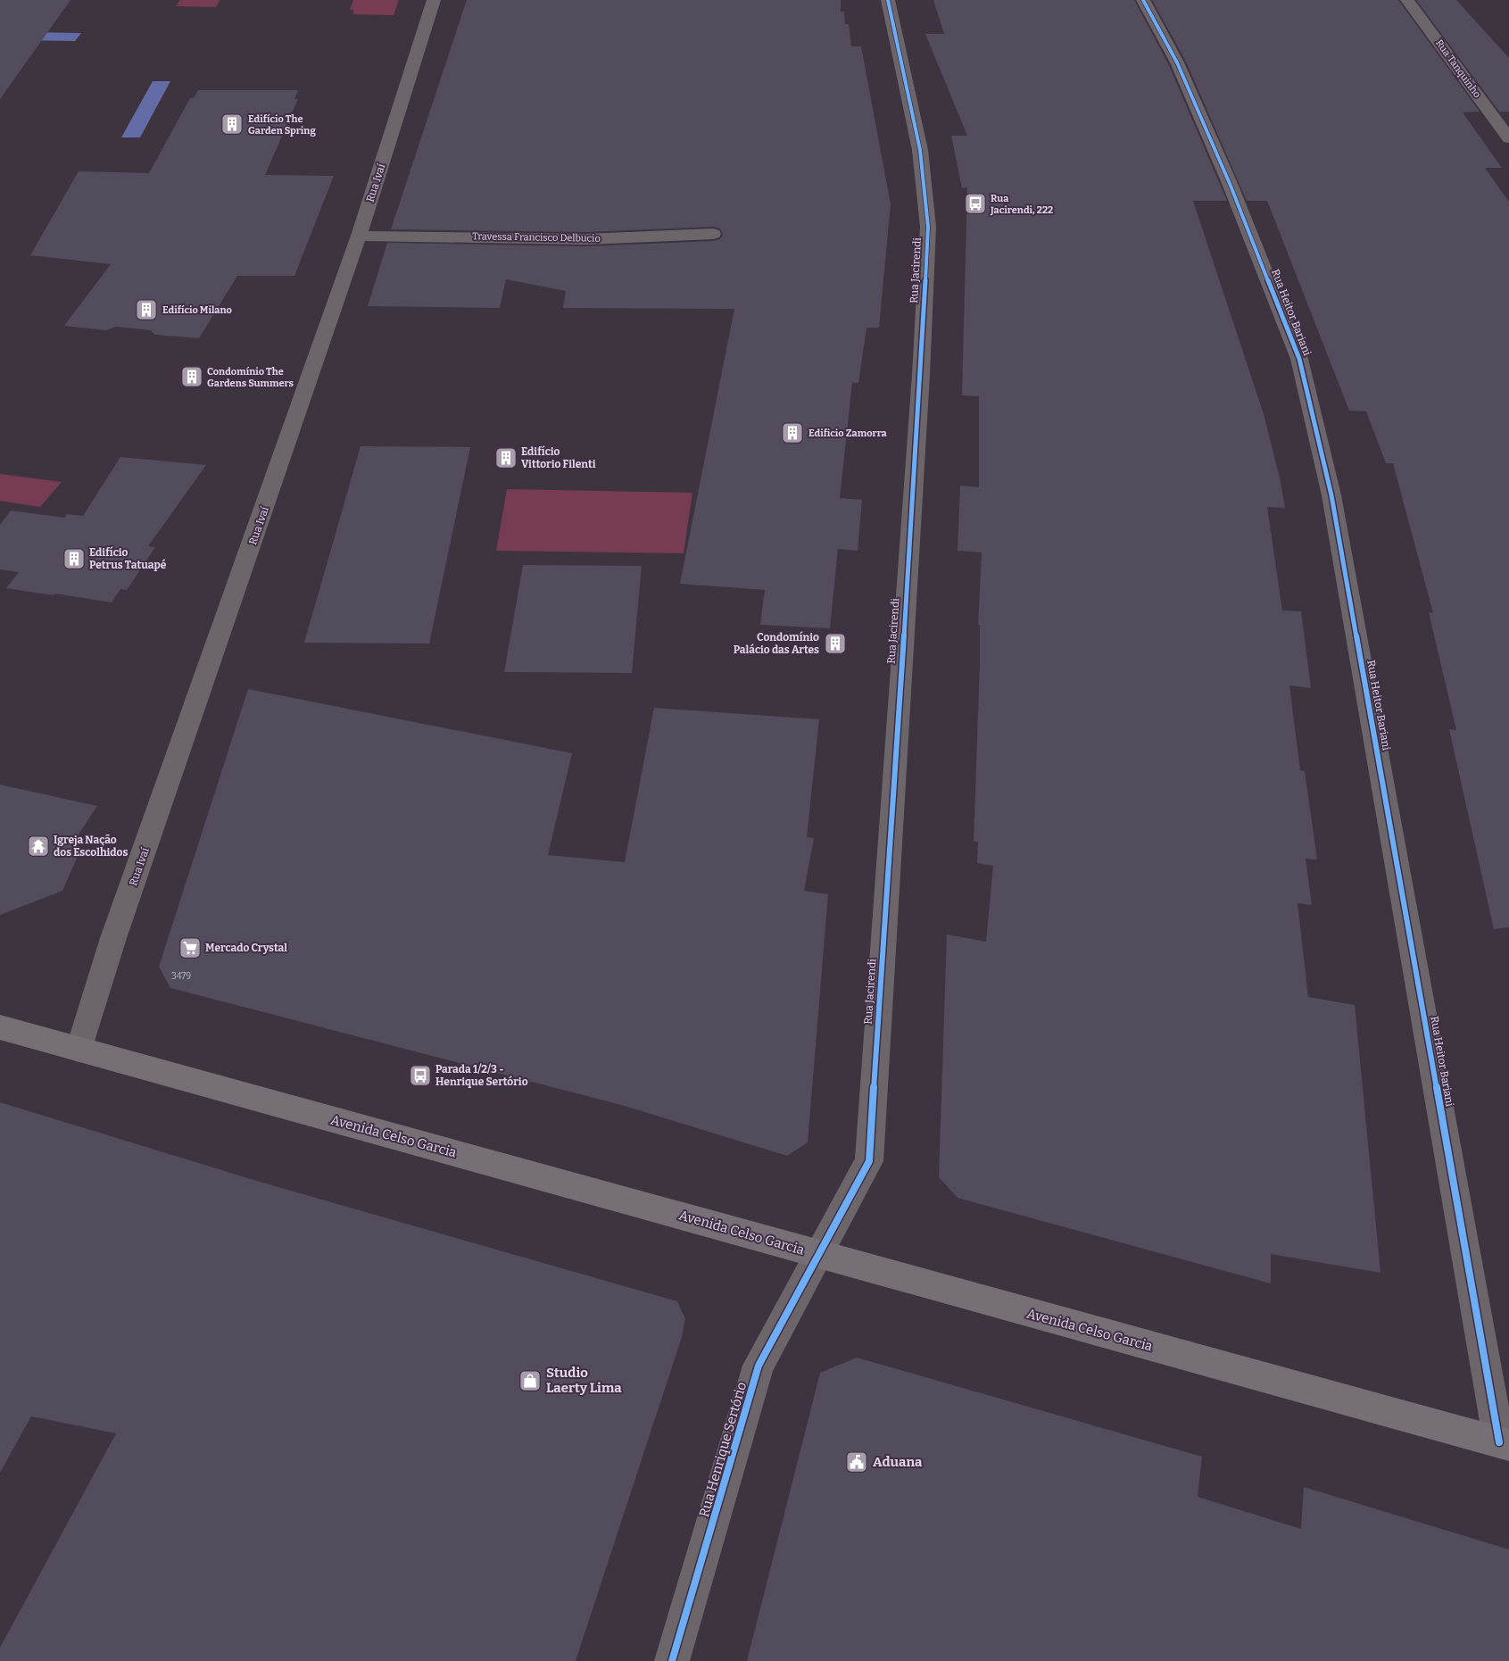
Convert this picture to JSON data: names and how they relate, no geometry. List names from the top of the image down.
{
  "streets": {
    "main road": ["Avenida Celso Garcia"],
    "street": [
      "Rua Tanquinho",
      "Rua Ivaí",
      "Travessa Francisco Delbucio",
      "Rua Jacirendi",
      "Rua Heitor Bariani",
      "Rua Henrique Sertório"
    ]
  },
  "crossings": [
    ["Rua Ivaí", "Travessa Francisco Delbucio"],
    ["Rua Ivaí", "Avenida Celso Garcia"],
    ["Rua Jacirendi", "Avenida Celso Garcia"],
    ["Rua Jacirendi", "Rua Henrique Sertório"],
    ["Rua Heitor Bariani", "Avenida Celso Garcia"],
    ["Avenida Celso Garcia", "Rua Henrique Sertório"]
  ],
  "places": {
    "building": [
      "Edifício The Garden Spring",
      "Edifício Milano",
      "Condomínio The Gardens Summers",
      "Edificio Zamorra",
      "Edifício Vittorio Filenti",
      "Edifício Petrus Tatuapé",
      "Condomínio Palácio das Artes"
    ],
    "bus stop": ["Rua Jacirendi, 222", "Parada 1/2/3 - Henrique Sertório"],
    "temple": ["Igreja Nação dos Escolhidos"],
    "supermarket": ["Mercado Crystal"],
    "shop": ["Studio Laerty Lima"],
    "public building": ["Aduana"]
  },
  "house_numbers": ["3479"]
}
